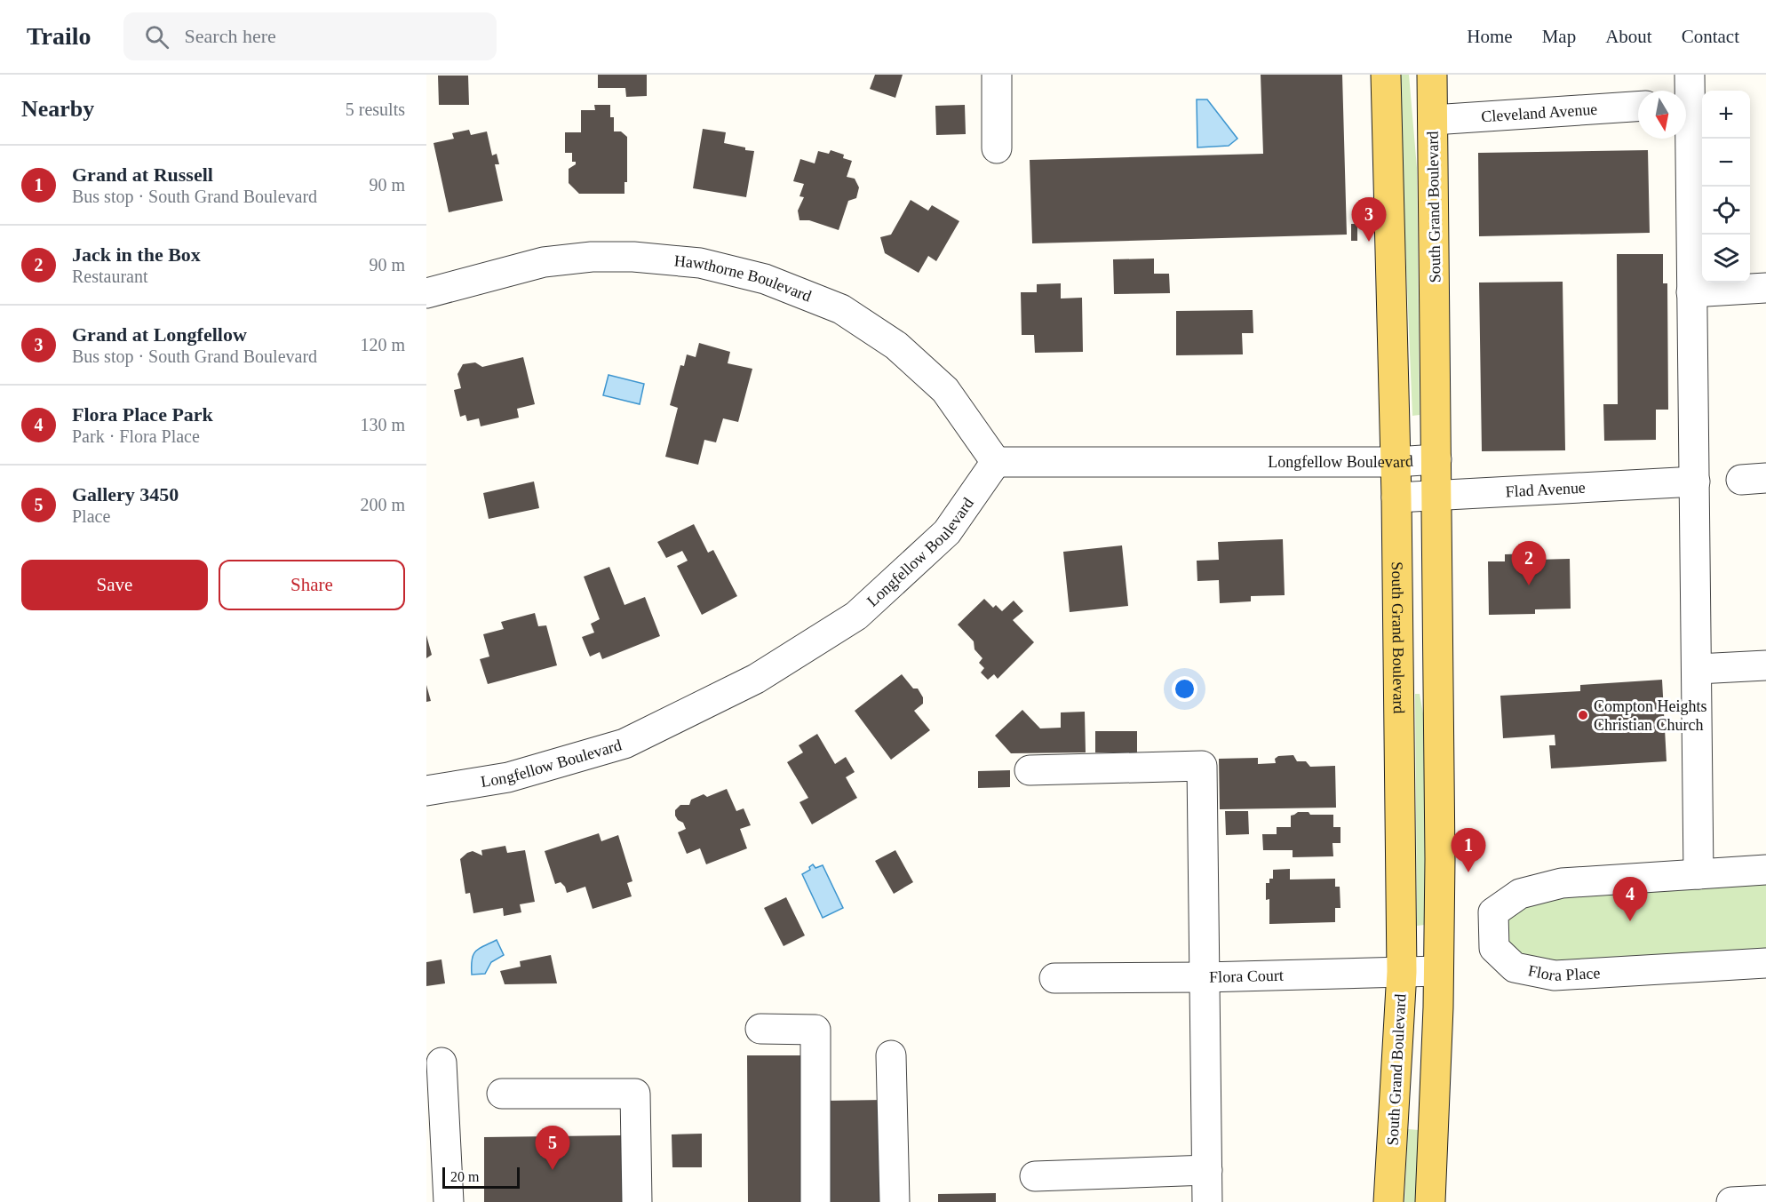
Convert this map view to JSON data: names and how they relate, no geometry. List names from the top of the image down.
{
  "streets": {
    "main road": ["South Grand Boulevard"],
    "street": [
      "Cleveland Avenue",
      "Hawthorne Boulevard",
      "Longfellow Boulevard",
      "Flad Avenue",
      "Flora Place",
      "Flora Court"
    ]
  },
  "crossings": [
    ["Cleveland Avenue", "South Grand Boulevard"],
    ["South Grand Boulevard", "Longfellow Boulevard"],
    ["South Grand Boulevard", "Flad Avenue"],
    ["South Grand Boulevard", "Flora Court"],
    ["Hawthorne Boulevard", "Longfellow Boulevard"]
  ],
  "places": ["Compton Heights Christian Church"],
  "scale_bar": "20 m",
  "north": "bottom",
  "page": {
    "header": "Trailo",
    "search": "Search here",
    "nav": [
      "Home",
      "Map",
      "About",
      "Contact"
    ],
    "heading": ["Nearby", "5 results"],
    "map_buttons": ["+", "−"],
    "list": [
      {
        "mark": "1",
        "name": "Grand at Russell",
        "note": "Bus stop · South Grand Boulevard",
        "value": "90 m"
      },
      {
        "mark": "2",
        "name": "Jack in the Box",
        "note": "Restaurant",
        "value": "90 m"
      },
      {
        "mark": "3",
        "name": "Grand at Longfellow",
        "note": "Bus stop · South Grand Boulevard",
        "value": "120 m"
      },
      {
        "mark": "4",
        "name": "Flora Place Park",
        "note": "Park · Flora Place",
        "value": "130 m"
      },
      {
        "mark": "5",
        "name": "Gallery 3450",
        "note": "Place",
        "value": "200 m"
      }
    ],
    "pins": [
      "3",
      "2",
      "1",
      "4",
      "5"
    ],
    "buttons": ["Save", "Share"],
    "scale": "20 m"
  }
}
